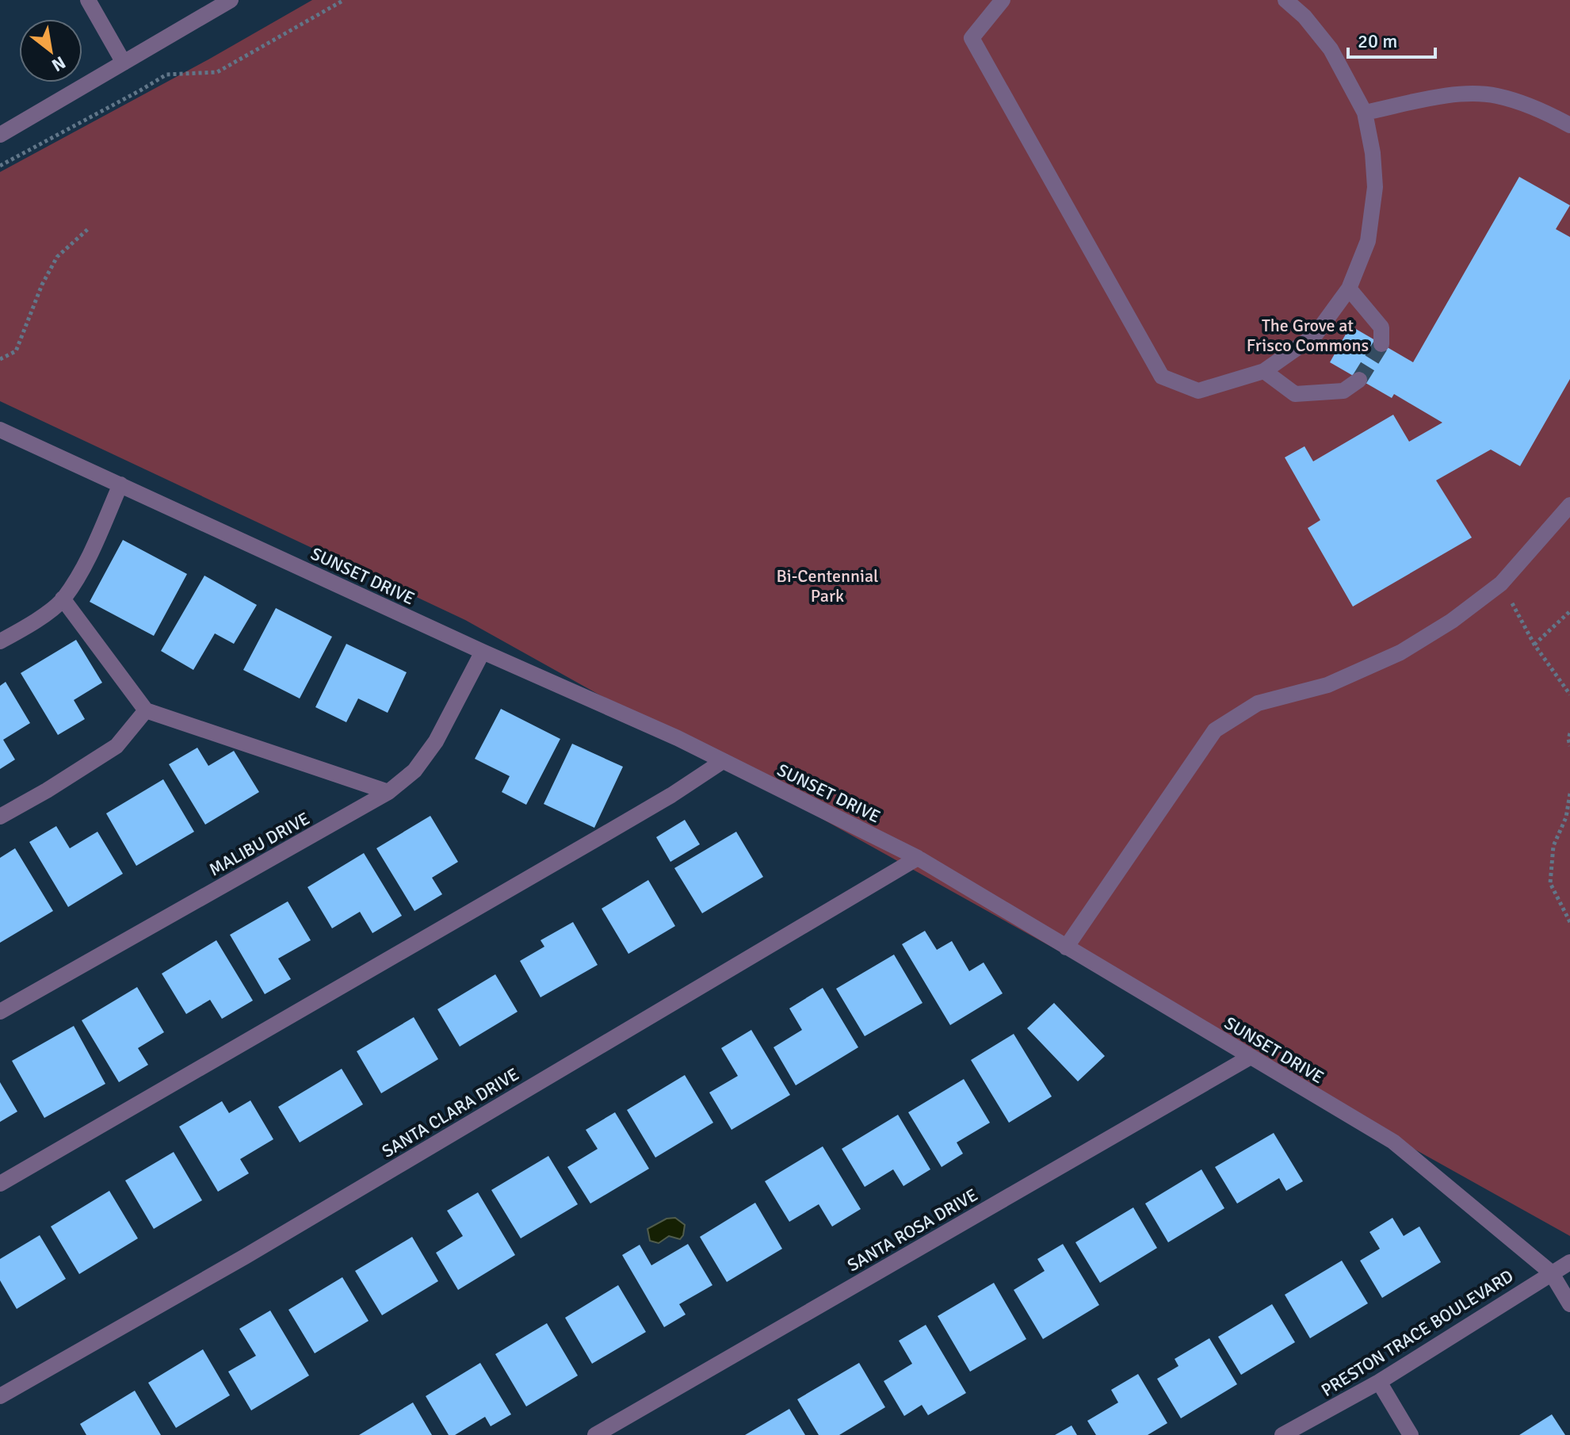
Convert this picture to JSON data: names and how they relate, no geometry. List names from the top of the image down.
{
  "streets": {
    "street": [
      "SUNSET DRIVE",
      "MALIBU DRIVE",
      "SANTA CLARA DRIVE",
      "SANTA ROSA DRIVE",
      "PRESTON TRACE BOULEVARD"
    ]
  },
  "crossings": [
    ["SUNSET DRIVE", "MALIBU DRIVE"],
    ["SUNSET DRIVE", "SANTA CLARA DRIVE"],
    ["SUNSET DRIVE", "SANTA ROSA DRIVE"],
    ["SUNSET DRIVE", "PRESTON TRACE BOULEVARD"]
  ],
  "parks": ["The Grove at Frisco Commons", "Bi-Centennial Park"],
  "scale_bar": "20 m",
  "north": "bottom right"
}
